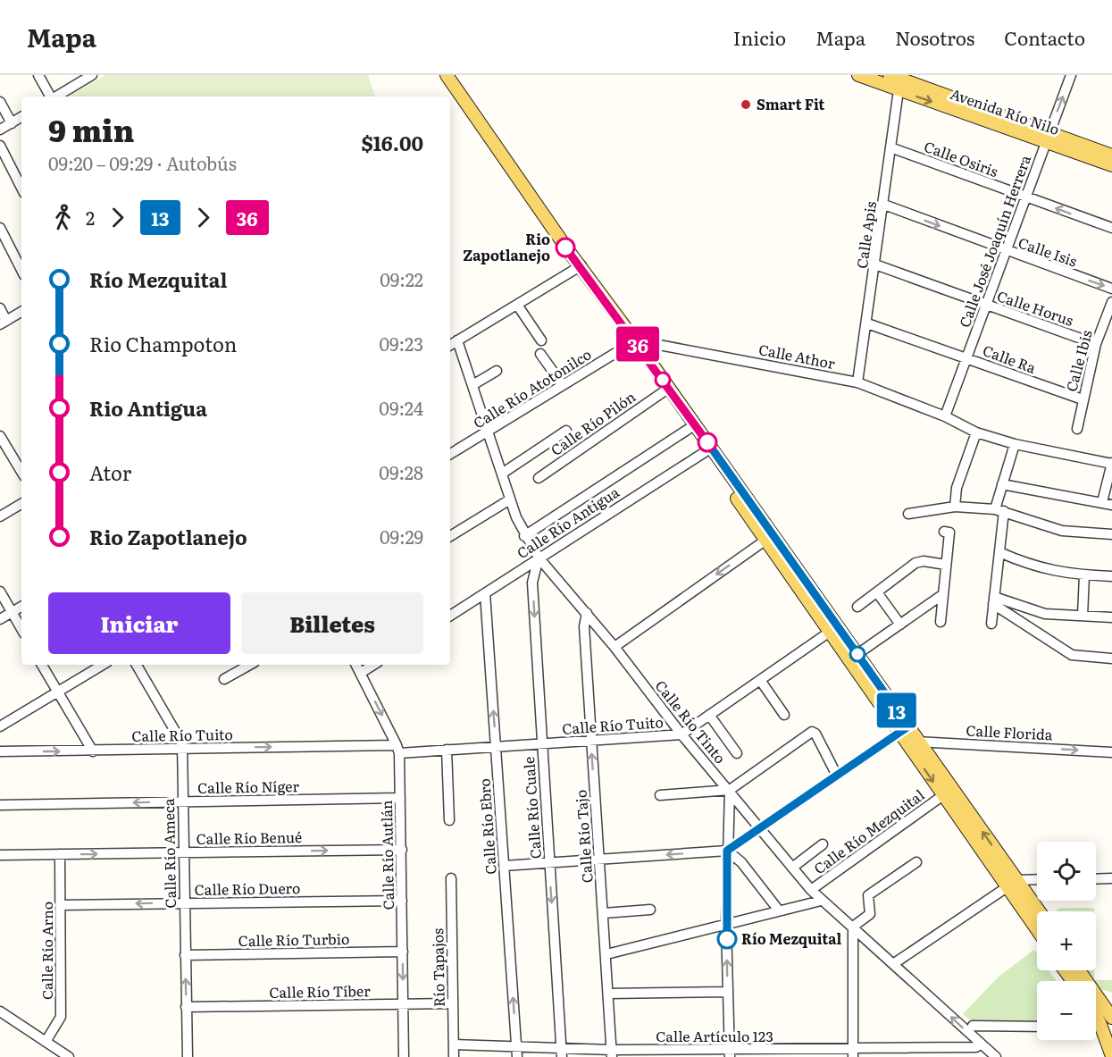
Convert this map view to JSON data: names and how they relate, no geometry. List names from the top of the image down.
{
  "streets": {
    "main road": ["Avenida Río Nilo"],
    "street": [
      "Calle Osiris",
      "Calle Apis",
      "Calle José Joaquín Herrera",
      "Calle Isis",
      "Calle Horus",
      "Calle Athor",
      "Calle Ra",
      "Calle Ibis",
      "Calle Río Atotonilco",
      "Calle Río Pilón",
      "Calle Río Antigua",
      "Calle Río Tinto",
      "Calle Río Tuito",
      "Calle Florida",
      "Calle Río Níger",
      "Calle Río Cuale",
      "Calle Río Ebro",
      "Calle Río Mezquital",
      "Calle Río Tajo",
      "Calle Río Benué",
      "Calle Río Ameca",
      "Calle Río Autlán",
      "Calle Río Duero",
      "Calle Río Turbio",
      "Calle Río Arno",
      "Río Tapajos",
      "Calle Río Tíber",
      "Calle Artículo 123"
    ]
  },
  "crossings": [
    ["Avenida Río Nilo", "Calle Apis"],
    ["Avenida Río Nilo", "Calle José Joaquín Herrera"],
    ["Calle Osiris", "Calle Apis"],
    ["Calle Osiris", "Calle José Joaquín Herrera"],
    ["Calle Apis", "Calle Isis"],
    ["Calle Apis", "Calle Horus"],
    ["Calle Apis", "Calle Athor"],
    ["Calle Apis", "Calle Ra"],
    ["Calle José Joaquín Herrera", "Calle Isis"],
    ["Calle José Joaquín Herrera", "Calle Horus"],
    ["Calle José Joaquín Herrera", "Calle Athor"],
    ["Calle José Joaquín Herrera", "Calle Ra"],
    ["Calle Horus", "Calle Ibis"],
    ["Calle Athor", "Calle Río Atotonilco"],
    ["Calle Ra", "Calle Ibis"],
    ["Calle Río Atotonilco", "Calle Río Tinto"],
    ["Calle Río Antigua", "Calle Río Tinto"],
    ["Calle Río Antigua", "Calle Río Cuale"],
    ["Calle Río Antigua", "Calle Río Ebro"],
    ["Calle Río Tinto", "Calle Río Tuito"],
    ["Calle Río Tinto", "Calle Río Cuale"],
    ["Calle Río Tinto", "Calle Río Mezquital"],
    ["Calle Río Tinto", "Calle Río Tajo"],
    ["Calle Río Tinto", "Calle Artículo 123"],
    ["Calle Río Tuito", "Calle Río Cuale"],
    ["Calle Río Tuito", "Calle Río Ebro"],
    ["Calle Río Tuito", "Calle Río Tajo"],
    ["Calle Río Tuito", "Calle Río Ameca"],
    ["Calle Río Tuito", "Calle Río Autlán"],
    ["Calle Río Níger", "Calle Río Ameca"],
    ["Calle Río Níger", "Calle Río Autlán"],
    ["Calle Río Cuale", "Calle Artículo 123"],
    ["Calle Río Ebro", "Calle Artículo 123"],
    ["Calle Río Tajo", "Calle Artículo 123"],
    ["Calle Río Benué", "Calle Río Ameca"],
    ["Calle Río Benué", "Calle Río Autlán"],
    ["Calle Río Benué", "Calle Río Arno"],
    ["Calle Río Ameca", "Calle Río Duero"],
    ["Calle Río Ameca", "Calle Río Turbio"],
    ["Calle Río Ameca", "Calle Río Tíber"],
    ["Calle Río Autlán", "Calle Río Duero"],
    ["Calle Río Autlán", "Calle Río Turbio"],
    ["Calle Río Autlán", "Calle Río Tíber"],
    ["Calle Río Duero", "Calle Río Arno"],
    ["Río Tapajos", "Calle Río Tíber"],
    ["Río Tapajos", "Calle Artículo 123"]
  ],
  "one_way": [
    "Calle Osiris",
    "Calle Isis",
    "Calle Río Tuito",
    "Calle Florida",
    "Calle Río Níger",
    "Calle Río Cuale",
    "Calle Río Ebro",
    "Calle Río Benué",
    "Calle Río Duero"
  ],
  "places": ["Smart Fit", "Rio Zapotlanejo", "Río Mezquital"],
  "lines": ["bus line 36", "bus line 13"],
  "page": {
    "header": "Mapa",
    "nav": [
      "Inicio",
      "Mapa",
      "Nosotros",
      "Contacto"
    ],
    "on_map": ["13", "36"],
    "heading": ["9 min", "09:20 – 09:29 · Autobús", "$16.00"],
    "legs": ["2", "13", "36"],
    "list": [
      {
        "name": "Río Mezquital",
        "value": "09:22"
      },
      {
        "name": "Rio Champoton",
        "value": "09:23"
      },
      {
        "name": "Rio Antigua",
        "value": "09:24"
      },
      {
        "name": "Ator",
        "value": "09:28"
      },
      {
        "name": "Rio Zapotlanejo",
        "value": "09:29"
      }
    ],
    "buttons": ["Iniciar", "Billetes"],
    "map_buttons": ["+", "−"]
  }
}
